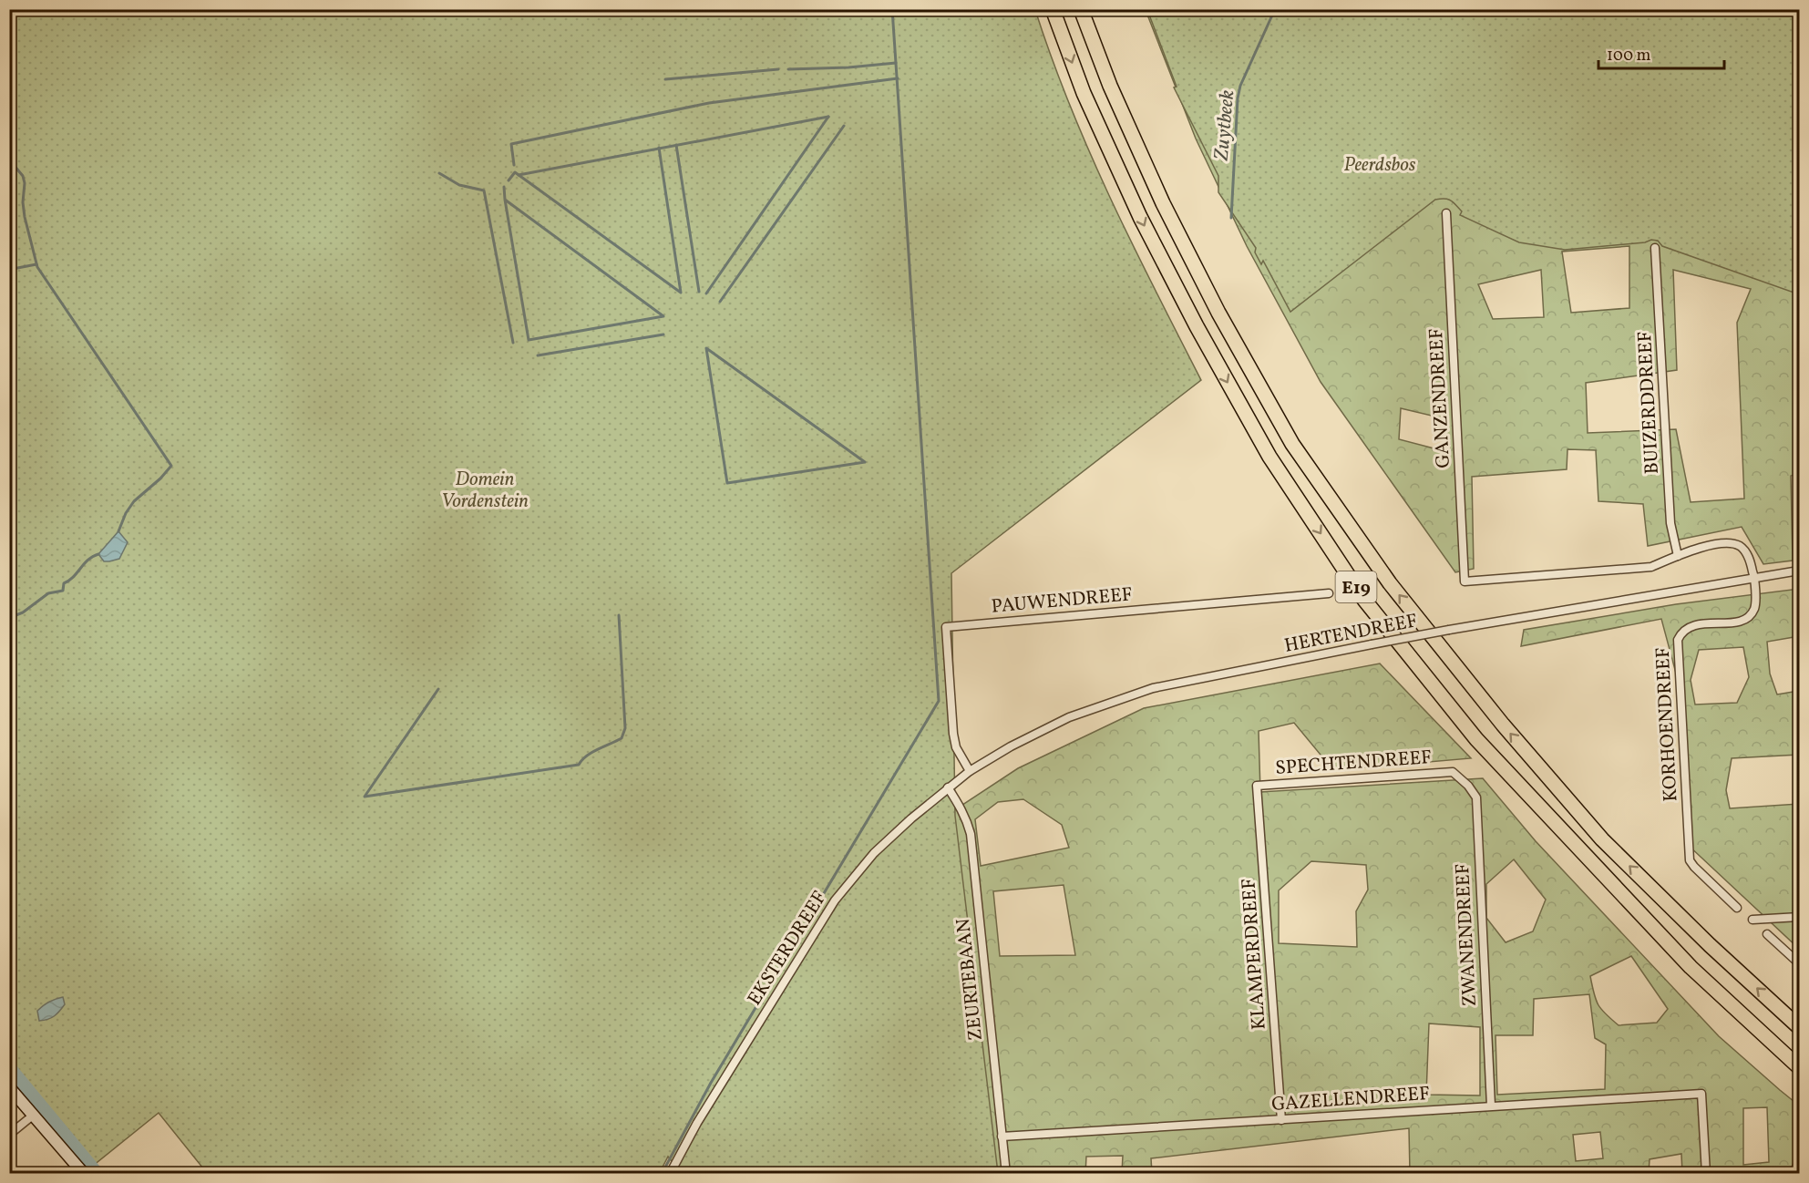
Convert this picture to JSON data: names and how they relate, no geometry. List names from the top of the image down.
{
  "streets": {
    "highway": ["E19"],
    "street": [
      "GANZENDREEF",
      "BUIZERDDREEF",
      "PAUWENDREEF",
      "HERTENDREEF",
      "KORHOENDREEF",
      "SPECHTENDREEF",
      "ZWANENDREEF",
      "EKSTERDREEF",
      "KLAMPERDREEF",
      "ZEURTEBAAN",
      "GAZELLENDREEF"
    ]
  },
  "crossings": [
    ["GANZENDREEF", "BUIZERDDREEF"],
    ["PAUWENDREEF", "HERTENDREEF"],
    ["PAUWENDREEF", "EKSTERDREEF"],
    ["HERTENDREEF", "KORHOENDREEF"],
    ["HERTENDREEF", "EKSTERDREEF"],
    ["SPECHTENDREEF", "ZWANENDREEF"],
    ["SPECHTENDREEF", "KLAMPERDREEF"],
    ["ZWANENDREEF", "GAZELLENDREEF"],
    ["EKSTERDREEF", "ZEURTEBAAN"],
    ["KLAMPERDREEF", "GAZELLENDREEF"],
    ["ZEURTEBAAN", "GAZELLENDREEF"]
  ],
  "water": ["Zuytbeek"],
  "parks": ["Peerdsbos", "Domein Vordenstein"],
  "scale_bar": "100 m"
}
